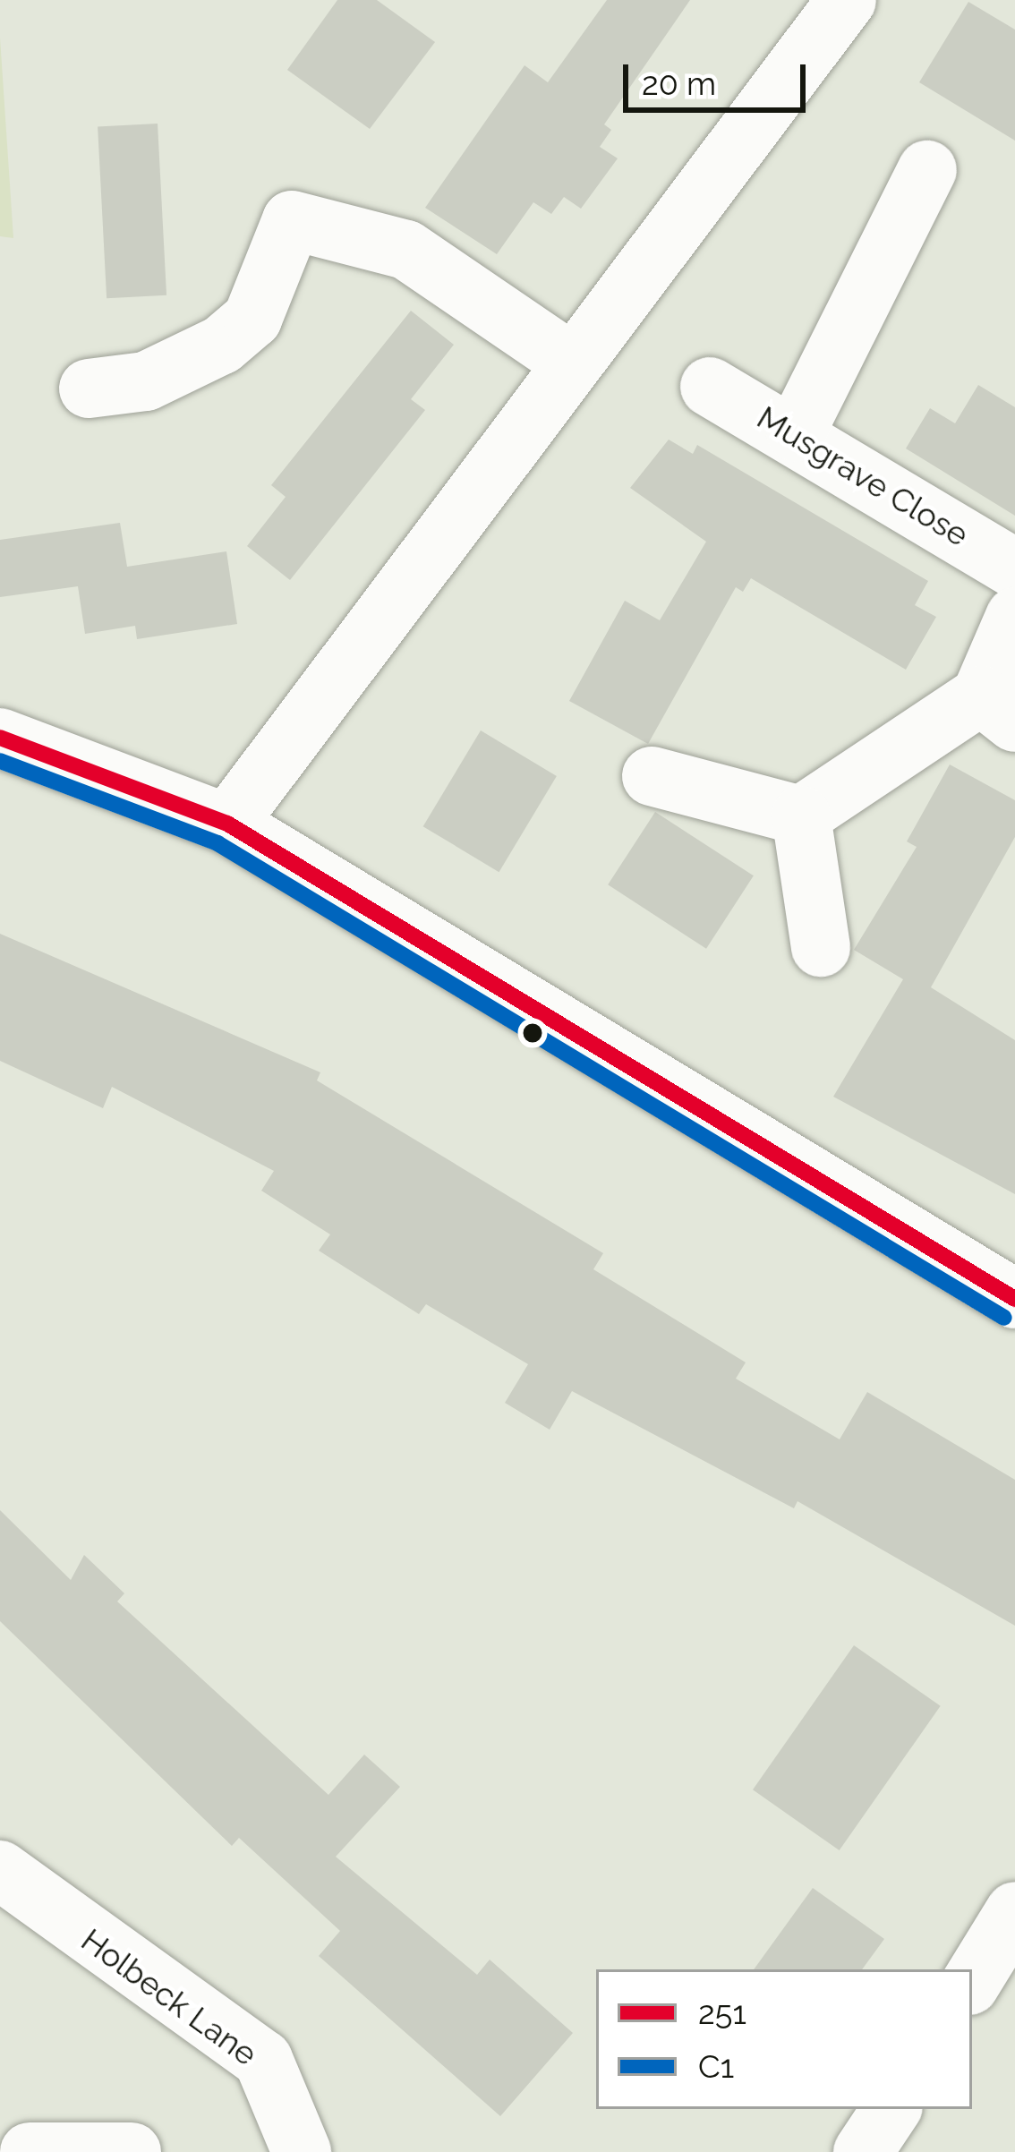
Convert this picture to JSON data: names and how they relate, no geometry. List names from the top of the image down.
{
  "streets": {
    "street": ["Musgrave Close", "Holbeck Lane"]
  },
  "lines": ["transit line 251", "transit line C1"],
  "legend": ["251", "C1"],
  "scale_bar": "20 m"
}
